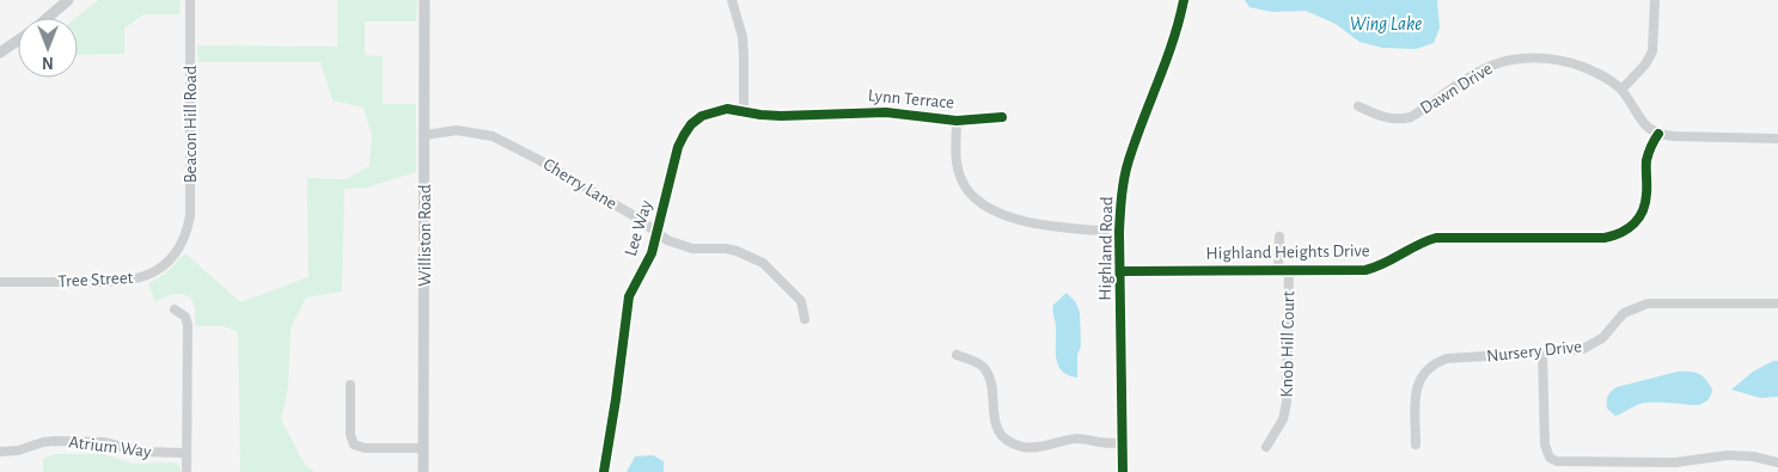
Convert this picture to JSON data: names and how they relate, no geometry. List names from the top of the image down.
{
  "streets": {
    "main road": ["Williston Road"],
    "street": [
      "Dawn Drive",
      "Lynn Terrace",
      "Beacon Hill Road",
      "Cherry Lane",
      "Lee Way",
      "Highland Road",
      "Highland Heights Drive",
      "Tree Street",
      "Knob Hill Court",
      "Nursery Drive",
      "Atrium Way"
    ]
  },
  "crossings": [
    ["Dawn Drive", "Highland Heights Drive"],
    ["Lynn Terrace", "Lee Way"],
    ["Beacon Hill Road", "Tree Street"],
    ["Cherry Lane", "Lee Way"],
    ["Cherry Lane", "Williston Road"],
    ["Highland Road", "Highland Heights Drive"],
    ["Highland Heights Drive", "Knob Hill Court"]
  ],
  "water": ["Wing Lake"],
  "north": "bottom"
}
